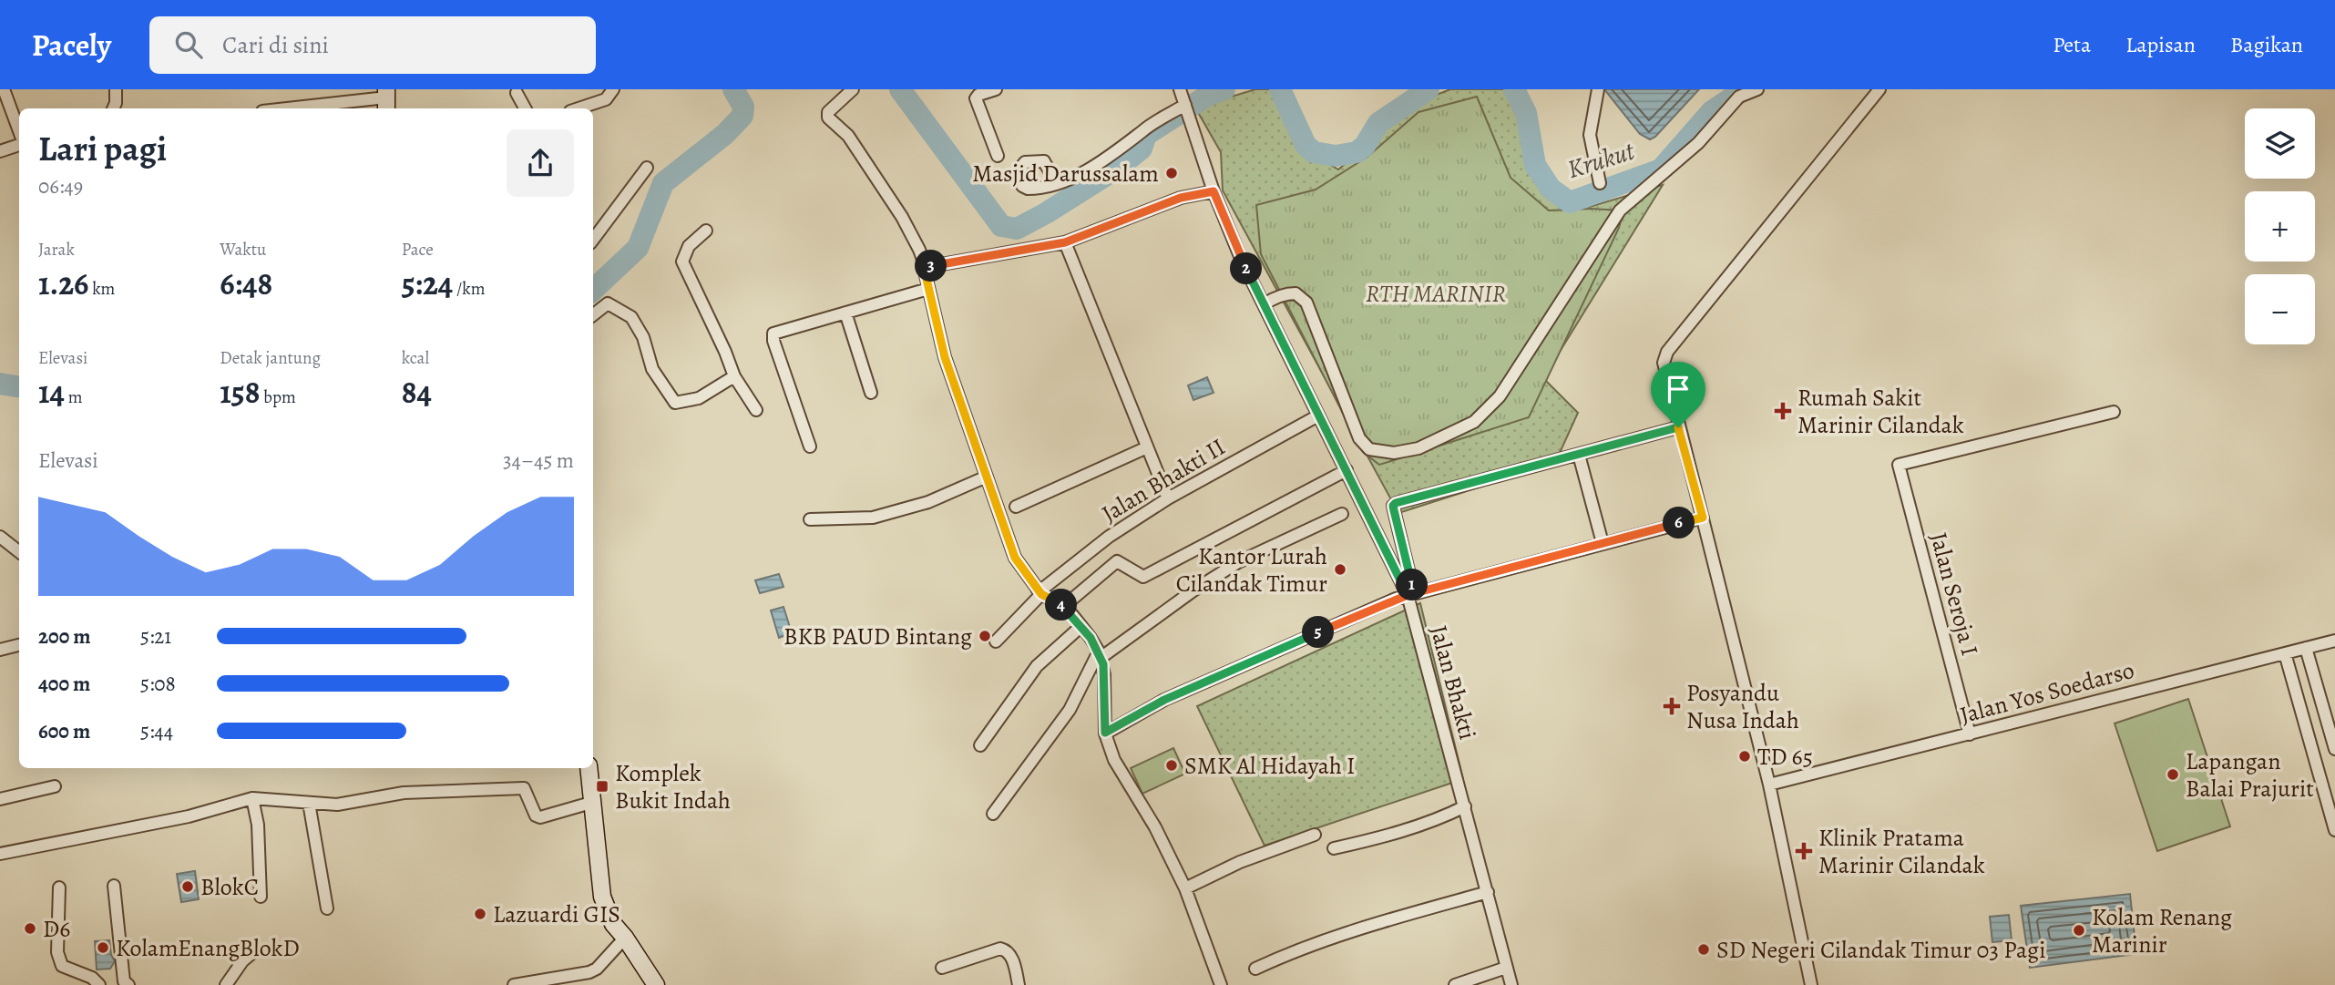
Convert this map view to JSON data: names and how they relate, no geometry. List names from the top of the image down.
{
  "streets": {
    "street": [
      "Jalan Bhakti II",
      "Jalan Seroja I",
      "Jalan Bhakti",
      "Jalan Yos Soedarso"
    ]
  },
  "crossings": [
    ["Jalan Bhakti II", "Jalan Bhakti"],
    ["Jalan Seroja I", "Jalan Yos Soedarso"]
  ],
  "water": ["Krukut"],
  "parks": ["RTH MARINIR"],
  "places": {
    "other": [
      "Masjid Darussalam",
      "Kantor Lurah Cilandak Timur",
      "BKB PAUD Bintang",
      "TD 65",
      "SMK Al Hidayah I",
      "Lapangan Balai Prajurit",
      "BlokC",
      "Lazuardi GIS",
      "D6",
      "Kolam Renang Marinir",
      "KolamEnangBlokD",
      "SD Negeri Cilandak Timur 03 Pagi"
    ],
    "health": ["Rumah Sakit Marinir Cilandak", "Posyandu Nusa Indah", "Klinik Pratama Marinir Cilandak"],
    "transit": ["Komplek Bukit Indah"]
  },
  "page": {
    "header": "Pacely",
    "search": "Cari di sini",
    "nav": ["Peta", "Lapisan", "Bagikan"],
    "map_buttons": ["+", "−"],
    "heading": ["Lari pagi", "06:49"],
    "stats": [
      ["Jarak", "1.26 km"],
      ["Waktu", "6:48"],
      ["Pace", "5:24 /km"],
      ["Elevasi", "14 m"],
      ["Detak jantung", "158 bpm"],
      ["kcal", "84"]
    ],
    "pins": [
      "3",
      "2",
      "6",
      "1",
      "4",
      "5"
    ],
    "chart": ["Elevasi", "34–45 m"],
    "list": [
      {
        "name": "200 m",
        "note": "5:21"
      },
      {
        "name": "400 m",
        "note": "5:08"
      },
      {
        "name": "600 m",
        "note": "5:44"
      }
    ]
  }
}
